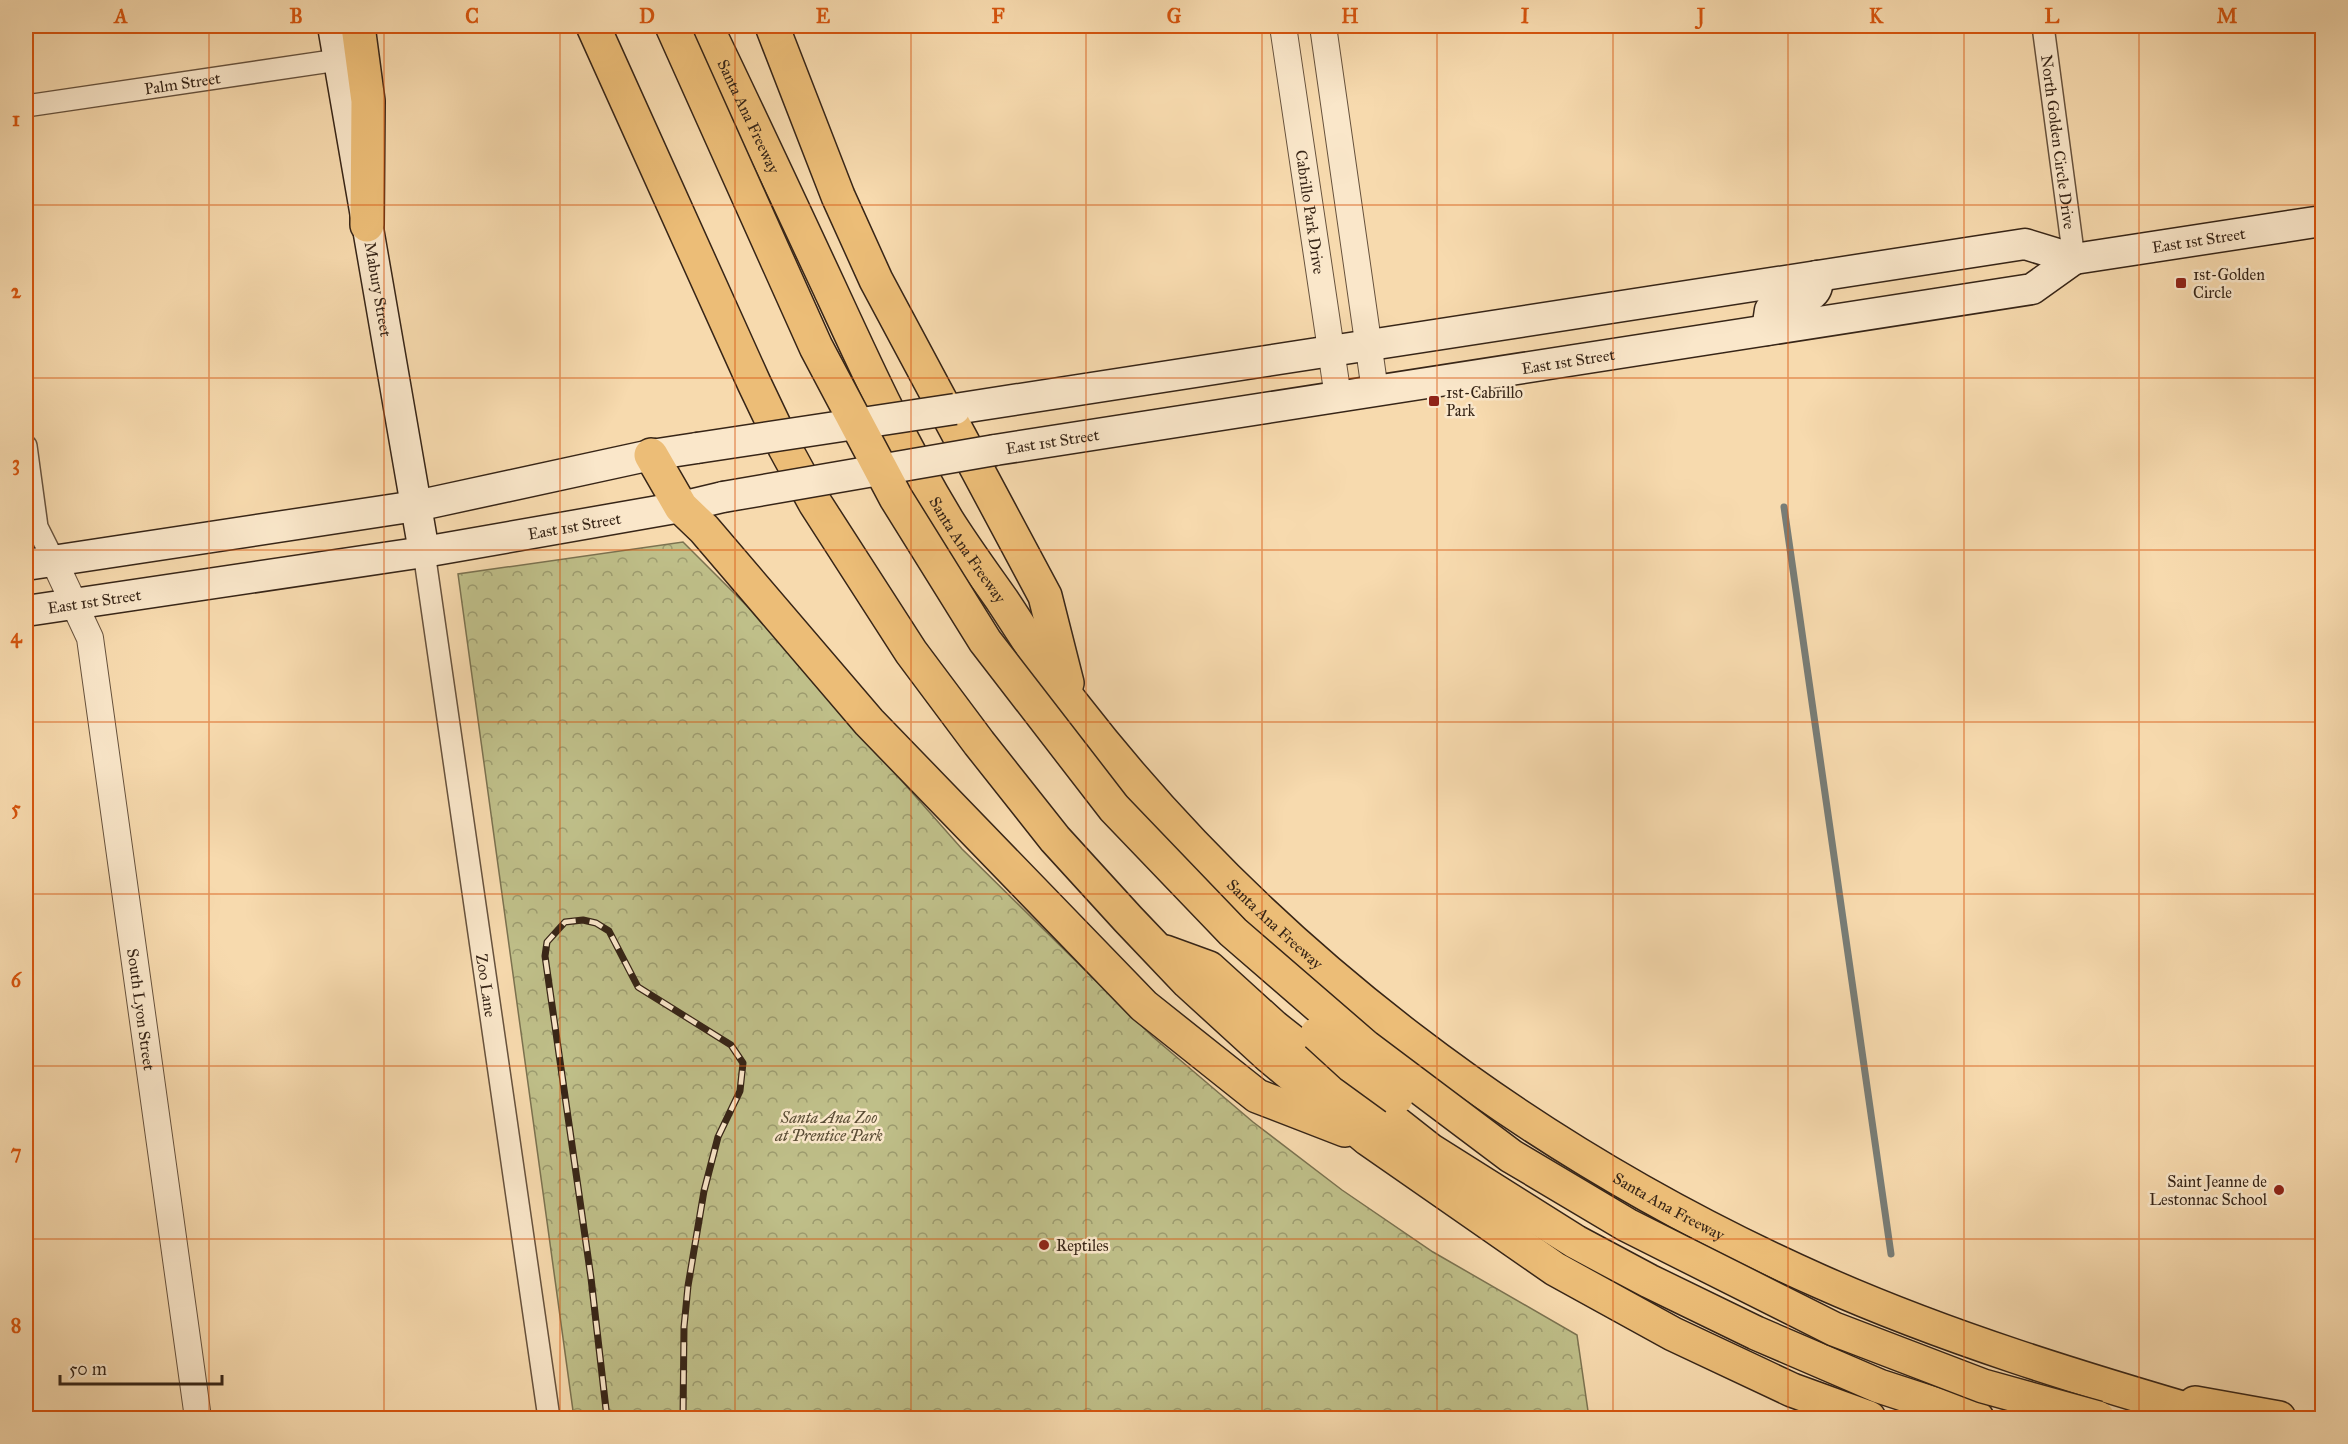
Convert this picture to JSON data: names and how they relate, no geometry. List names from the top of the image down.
{
  "streets": {
    "highway": ["Santa Ana Freeway"],
    "main road": ["East 1st Street", "Mabury Street"],
    "street": [
      "Palm Street",
      "North Golden Circle Drive",
      "Cabrillo Park Drive",
      "Zoo Lane",
      "South Lyon Street"
    ]
  },
  "crossings": [
    ["Palm Street", "Mabury Street"],
    ["North Golden Circle Drive", "East 1st Street"],
    ["Cabrillo Park Drive", "East 1st Street"],
    ["East 1st Street", "Mabury Street"],
    ["East 1st Street", "Zoo Lane"],
    ["East 1st Street", "South Lyon Street"],
    ["Mabury Street", "Zoo Lane"]
  ],
  "parks": ["Santa Ana Zoo at Prentice Park"],
  "places": {
    "transit": ["1st-Golden Circle", "1st-Cabrillo Park"],
    "other": ["Saint Jeanne de Lestonnac School", "Reptiles"]
  },
  "scale_bar": "50 m",
  "grid": {
    "columns": [
      "A",
      "B",
      "C",
      "D",
      "E",
      "F",
      "G",
      "H",
      "I",
      "J",
      "K",
      "L",
      "M"
    ],
    "rows": [
      "1",
      "2",
      "3",
      "4",
      "5",
      "6",
      "7",
      "8"
    ]
  }
}
